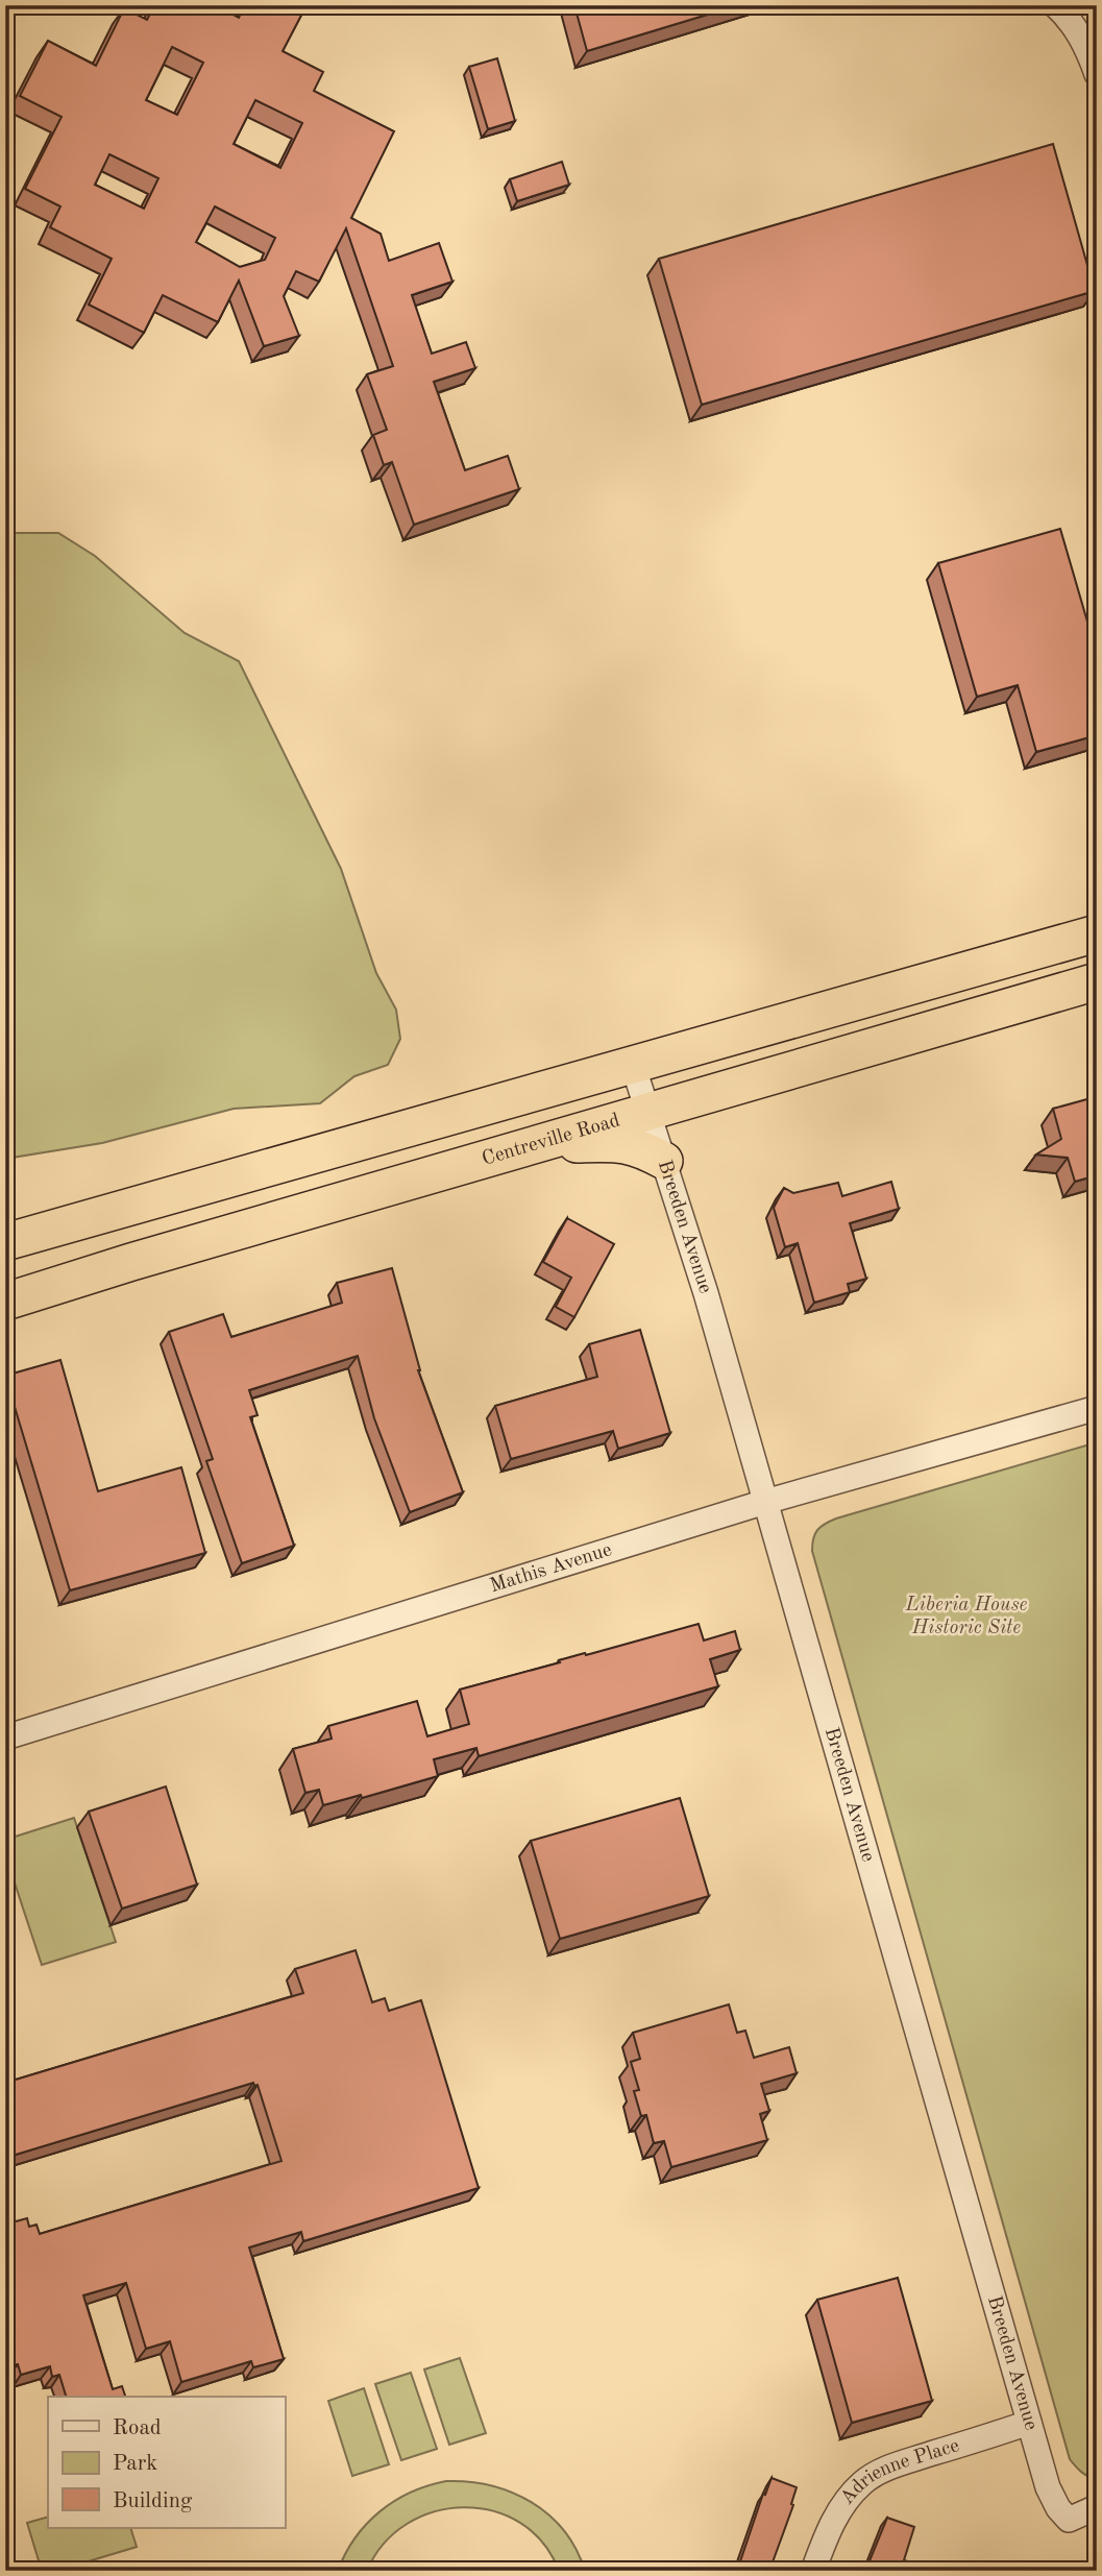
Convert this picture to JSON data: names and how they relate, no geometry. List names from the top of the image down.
{
  "streets": {
    "highway": ["Centreville Road"],
    "street": ["Breeden Avenue", "Mathis Avenue", "Adrienne Place"]
  },
  "crossings": [
    ["Centreville Road", "Breeden Avenue"],
    ["Breeden Avenue", "Mathis Avenue"],
    ["Breeden Avenue", "Adrienne Place"]
  ],
  "parks": ["Liberia House Historic Site"],
  "legend": ["Road", "Park", "Building"]
}
